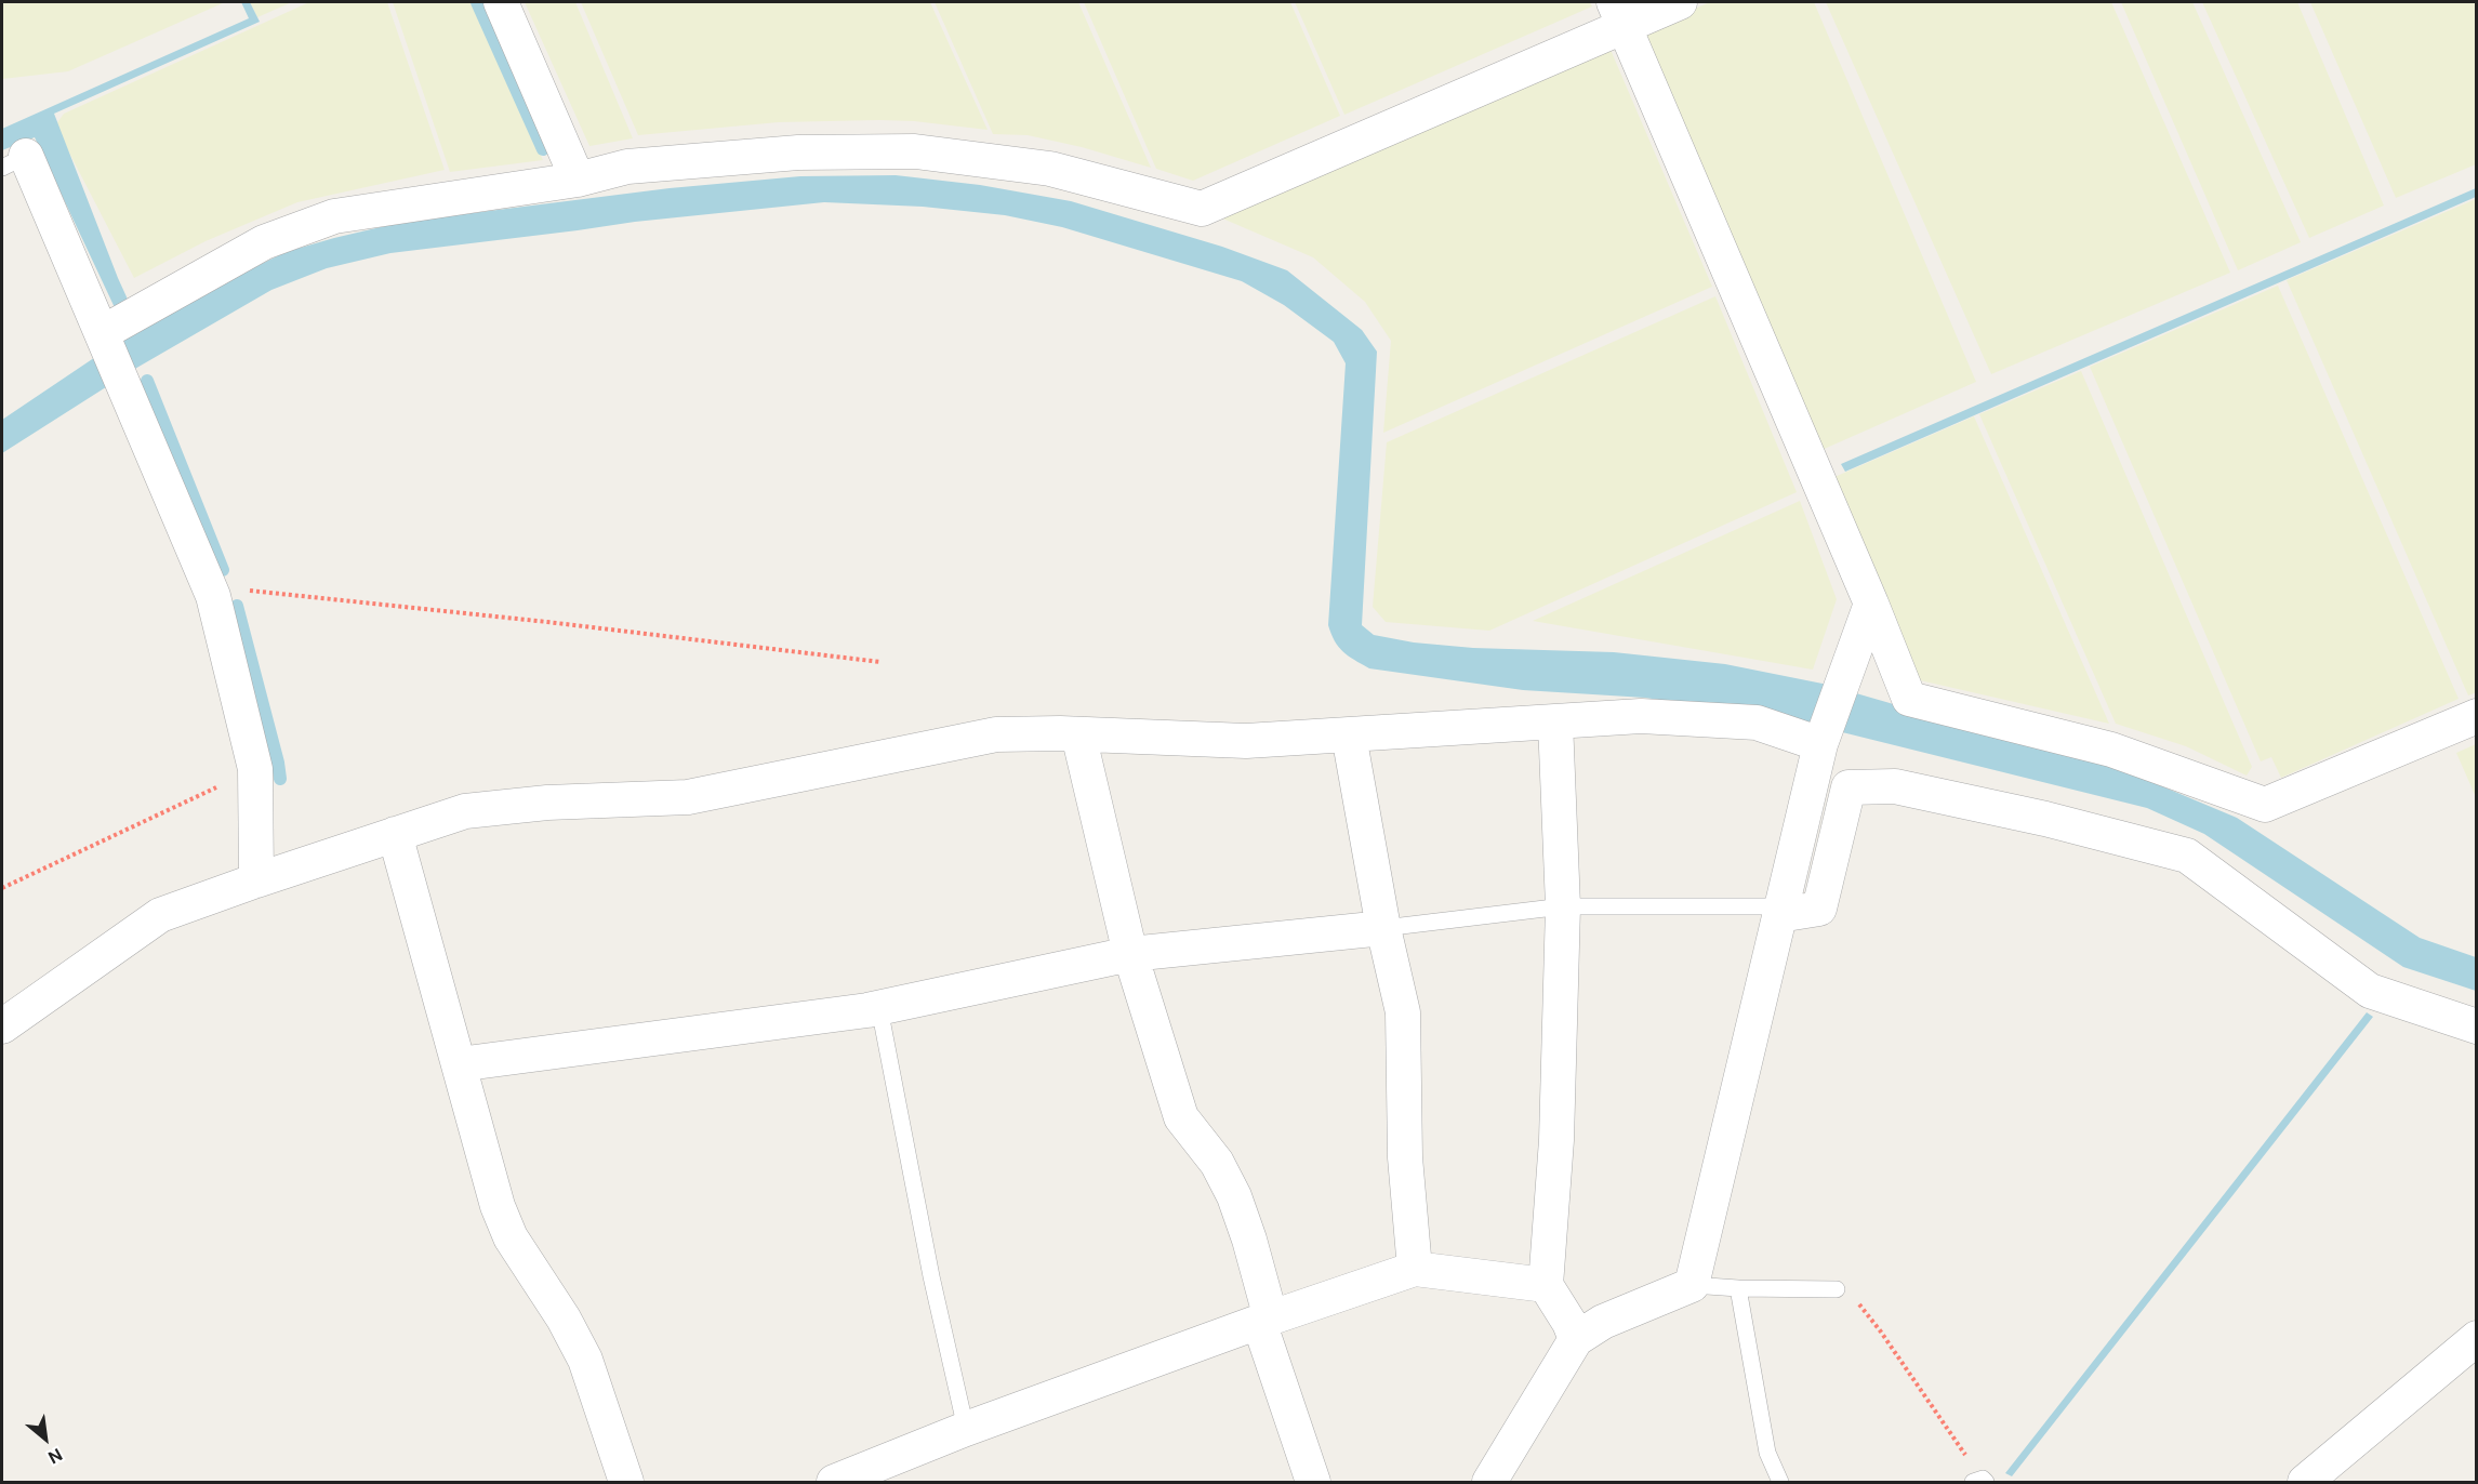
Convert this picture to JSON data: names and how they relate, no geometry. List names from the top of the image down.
{
  "north": "bottom right"
}
